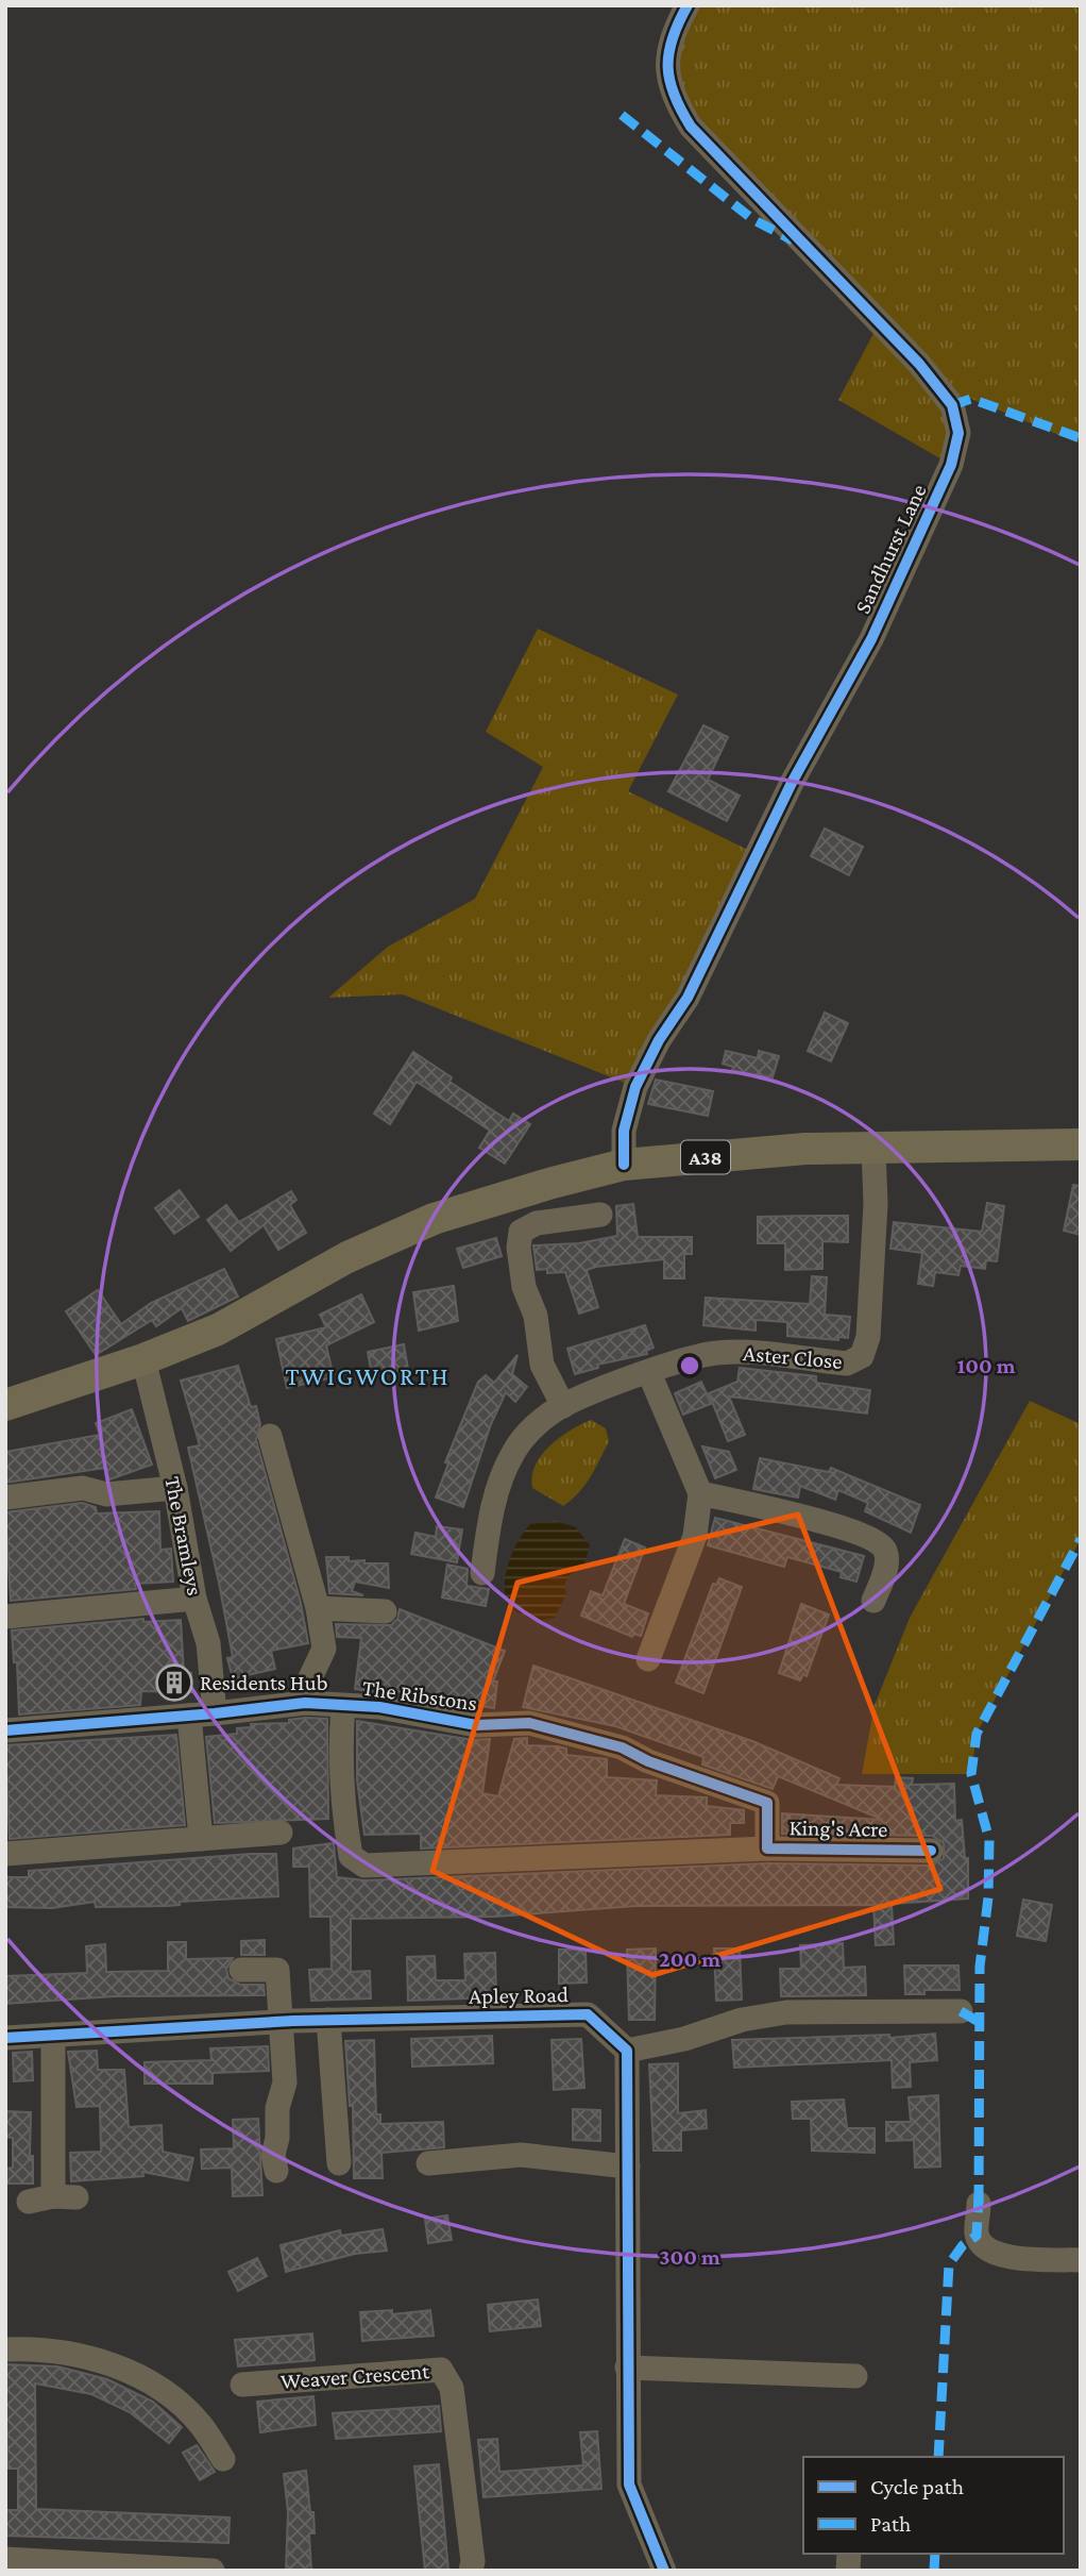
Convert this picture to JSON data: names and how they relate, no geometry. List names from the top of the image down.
{
  "streets": {
    "main road": ["A38"],
    "street": [
      "Sandhurst Lane",
      "Aster Close",
      "The Bramleys",
      "The Ribstons",
      "King's Acre",
      "Apley Road",
      "Weaver Crescent"
    ]
  },
  "crossings": [
    ["Sandhurst Lane", "A38"],
    ["A38", "Aster Close"],
    ["A38", "The Bramleys"],
    ["The Bramleys", "The Ribstons"],
    ["The Ribstons", "King's Acre"]
  ],
  "districts": ["TWIGWORTH"],
  "places": {
    "building": ["Residents Hub"]
  },
  "legend": ["Cycle path", "Path"],
  "rings": ["100 m", "200 m", "300 m"]
}
